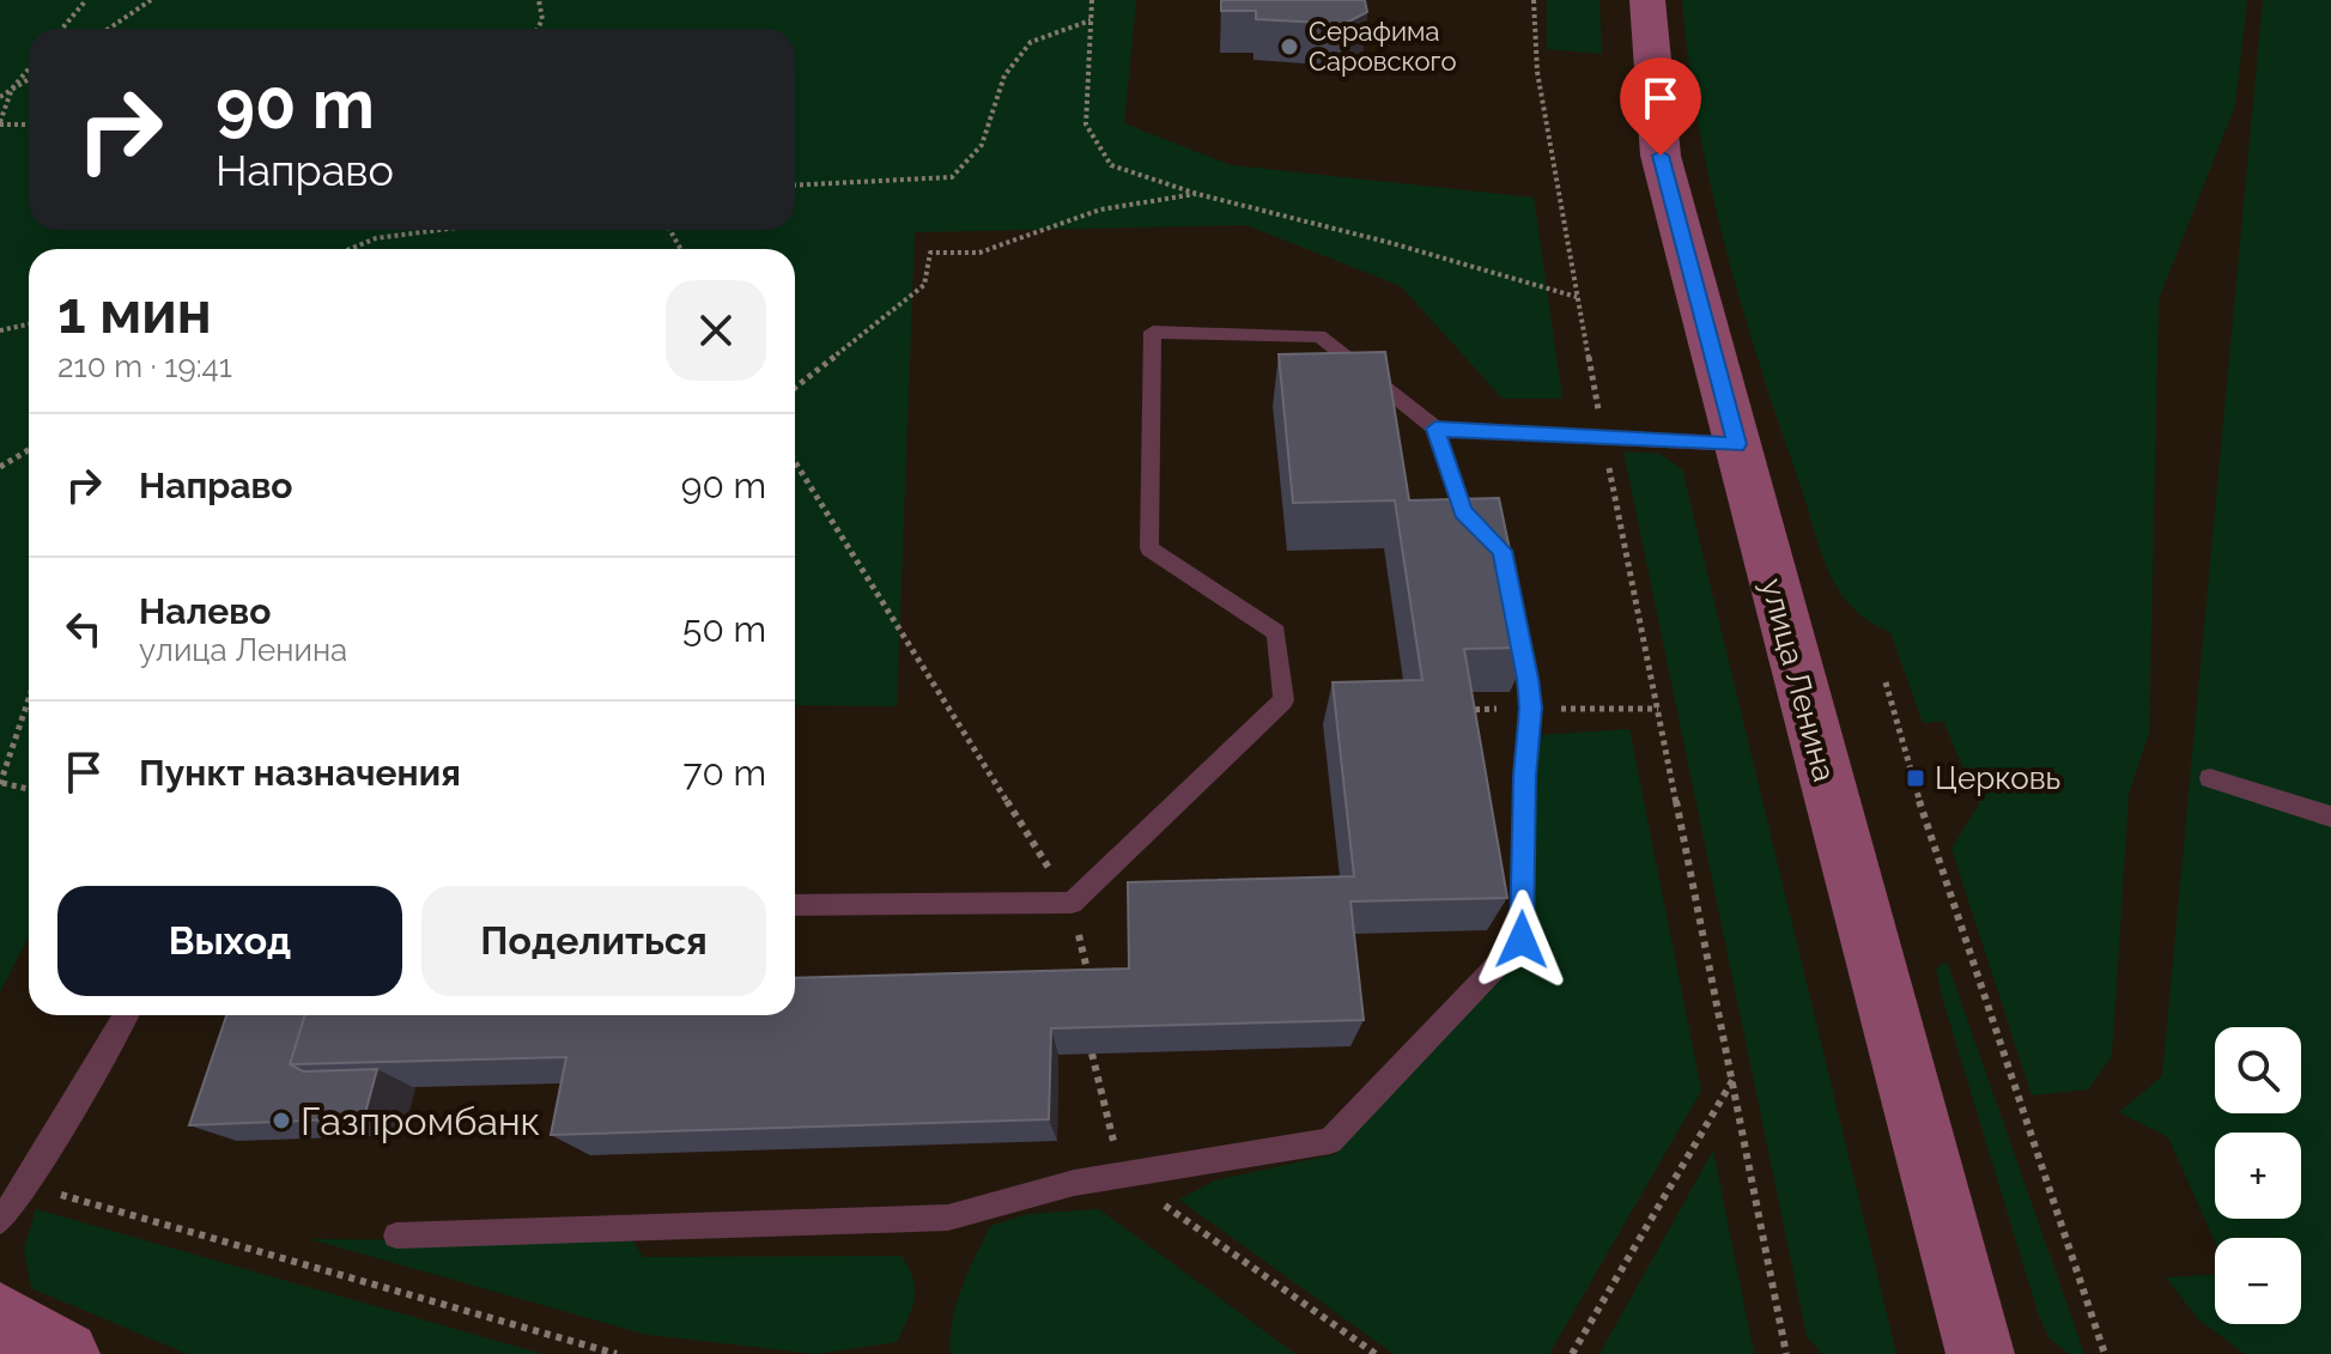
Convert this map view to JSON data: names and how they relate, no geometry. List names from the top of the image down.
{
  "streets": {
    "main road": ["улица Ленина"]
  },
  "places": {
    "other": ["Серафима Саровского", "Газпромбанк"],
    "transit": ["Церковь"]
  },
  "page": {
    "turn": ["90 m", "Направо"],
    "heading": ["1 мин", "210 m · 19:41"],
    "list": [
      {
        "name": "Направо",
        "value": "90 m"
      },
      {
        "name": "Налево",
        "note": "улица Ленина",
        "value": "50 m"
      },
      {
        "name": "Пункт назначения",
        "value": "70 m"
      }
    ],
    "buttons": ["Выход", "Поделиться"],
    "map_buttons": ["+", "−"]
  }
}
